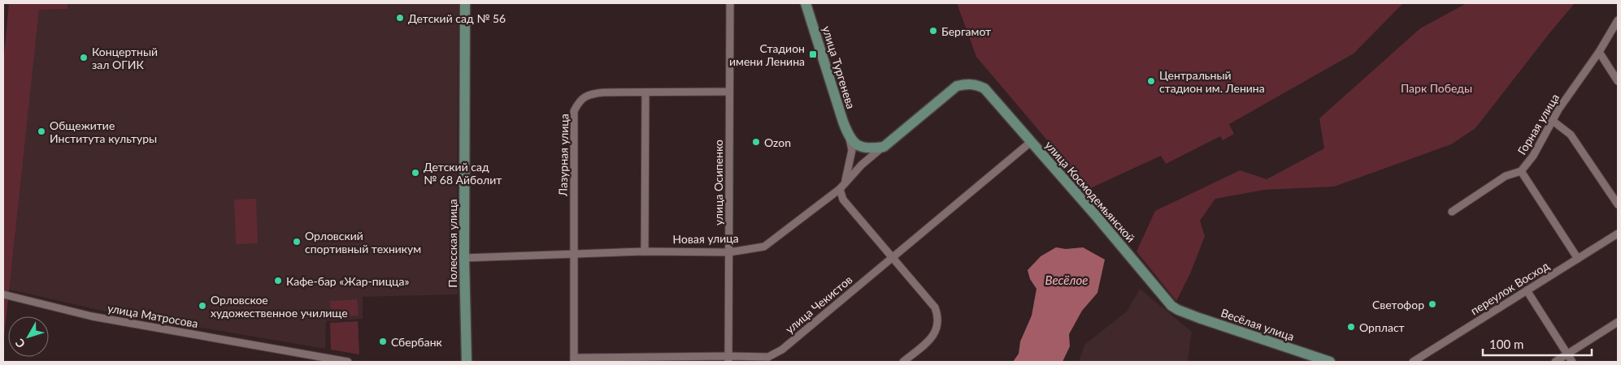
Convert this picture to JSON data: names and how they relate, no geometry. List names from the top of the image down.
{
  "streets": {
    "street": [
      "улица Тургенева",
      "Горная улица",
      "Лазурная улица",
      "улица Осипенко",
      "улица Космодемьянской",
      "Новая улица",
      "Полесская улица",
      "переулок Восход",
      "улица Чекистов",
      "улица Матросова",
      "Весёлая улица"
    ]
  },
  "crossings": [
    ["Лазурная улица", "улица Осипенко"],
    ["Лазурная улица", "Новая улица"],
    ["Лазурная улица", "улица Чекистов"],
    ["улица Осипенко", "Новая улица"],
    ["улица Осипенко", "улица Чекистов"],
    ["улица Космодемьянской", "Новая улица"],
    ["улица Космодемьянской", "улица Чекистов"],
    ["улица Космодемьянской", "Весёлая улица"],
    ["Новая улица", "Полесская улица"]
  ],
  "water": ["Весёлое"],
  "parks": ["Парк Победы"],
  "places": {
    "other": [
      "Детский сад № 56",
      "Бергамот",
      "Концертный зал ОГИК",
      "Центральный стадион им. Ленина",
      "Общежитие Института культуры",
      "Ozon",
      "Детский сад № 68 Айболит",
      "Орловский спортивный техникум",
      "Кафе-бар «Жар-пицца»",
      "Светофор",
      "Орловское художественное училище",
      "Орпласт",
      "Сбербанк"
    ],
    "transit": ["Стадион имени Ленина"]
  },
  "scale_bar": "100 m",
  "north": "bottom left"
}
